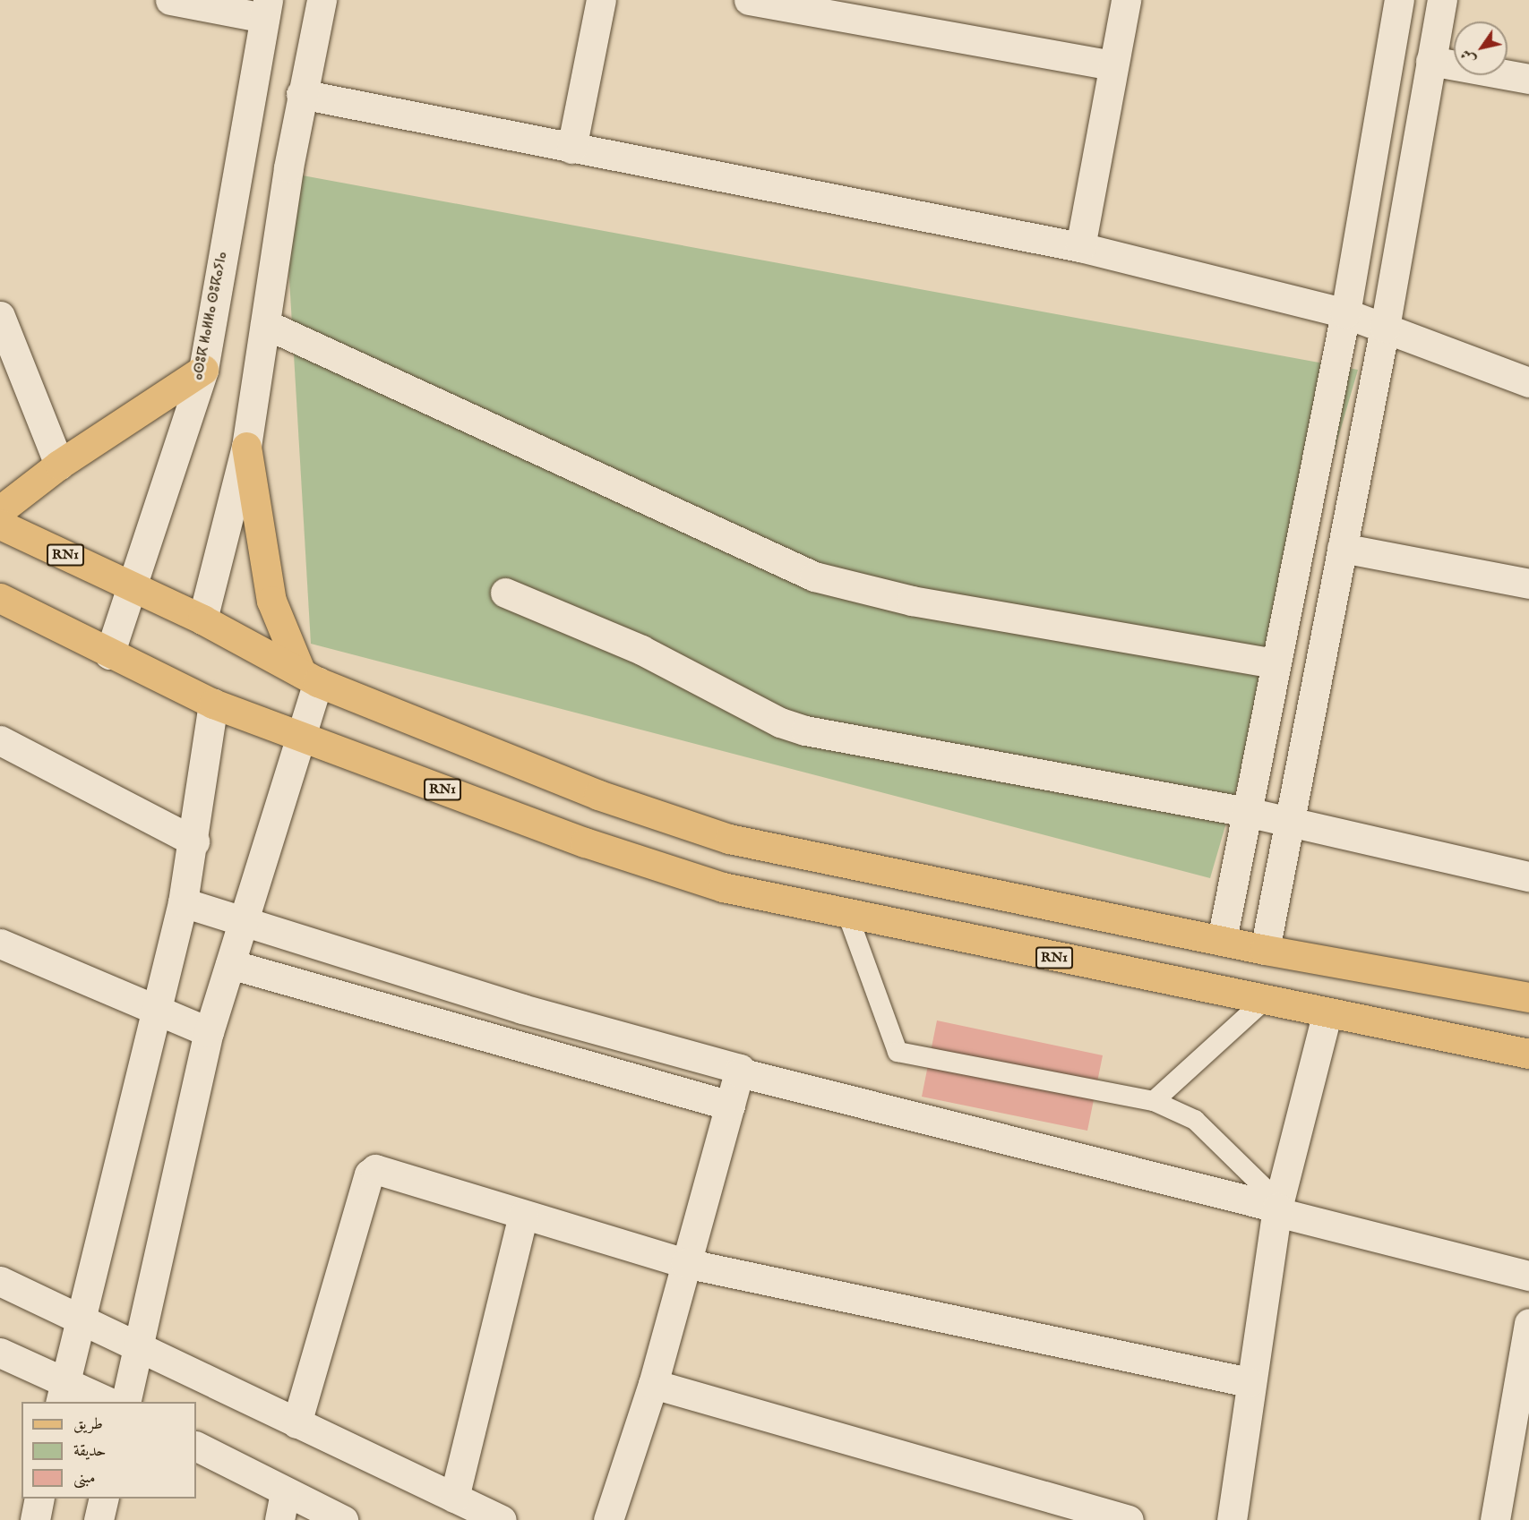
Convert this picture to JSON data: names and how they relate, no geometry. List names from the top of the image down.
{
  "streets": {
    "main road": ["RN1"],
    "street": ["ⴰⵙⵓⴽ ⵍⴰⵍⵍⴰ ⵙⵓⴽⴰⵢⵏⴰ"]
  },
  "crossings": [
    ["ⴰⵙⵓⴽ ⵍⴰⵍⵍⴰ ⵙⵓⴽⴰⵢⵏⴰ", "RN1"]
  ],
  "legend": ["طريق", "حديقة", "مبنى"],
  "north": "bottom left"
}
